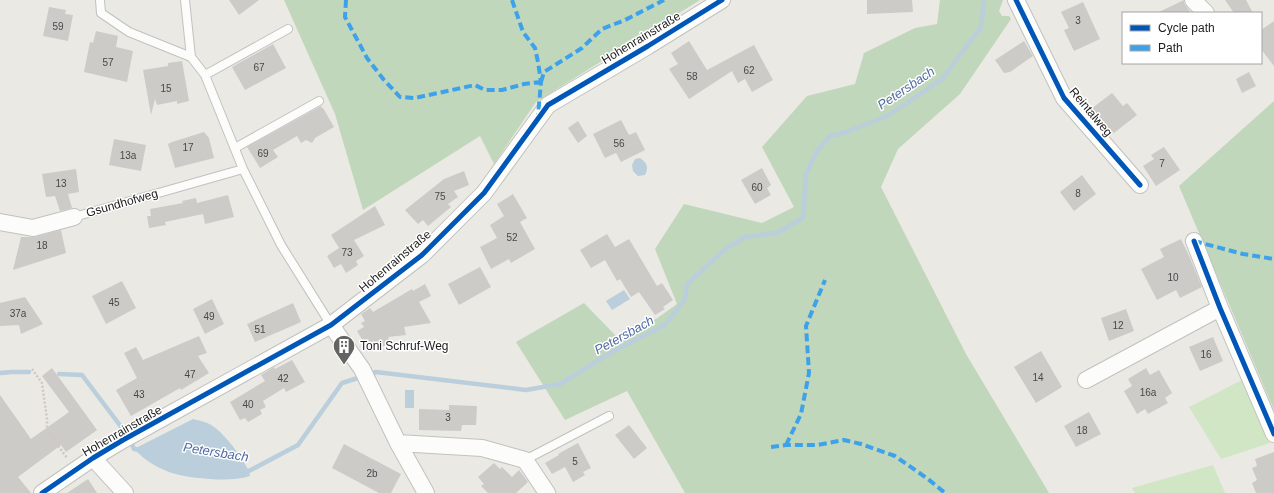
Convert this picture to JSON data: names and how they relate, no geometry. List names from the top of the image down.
{
  "streets": {
    "street": ["Hohenrainstraße", "Reintalweg", "Gsundhofweg"]
  },
  "water": ["Petersbach"],
  "places": {
    "building": ["Toni Schruf-Weg"]
  },
  "house_numbers": [
    "3",
    "59",
    "57",
    "67",
    "62",
    "58",
    "15",
    "56",
    "17",
    "69",
    "13a",
    "7",
    "13",
    "60",
    "8",
    "75",
    "52",
    "18",
    "73",
    "10",
    "45",
    "37a",
    "49",
    "12",
    "51",
    "16",
    "47",
    "14",
    "42",
    "16a",
    "43",
    "40",
    "3",
    "18",
    "5",
    "2b"
  ],
  "legend": ["Cycle path", "Path"]
}
